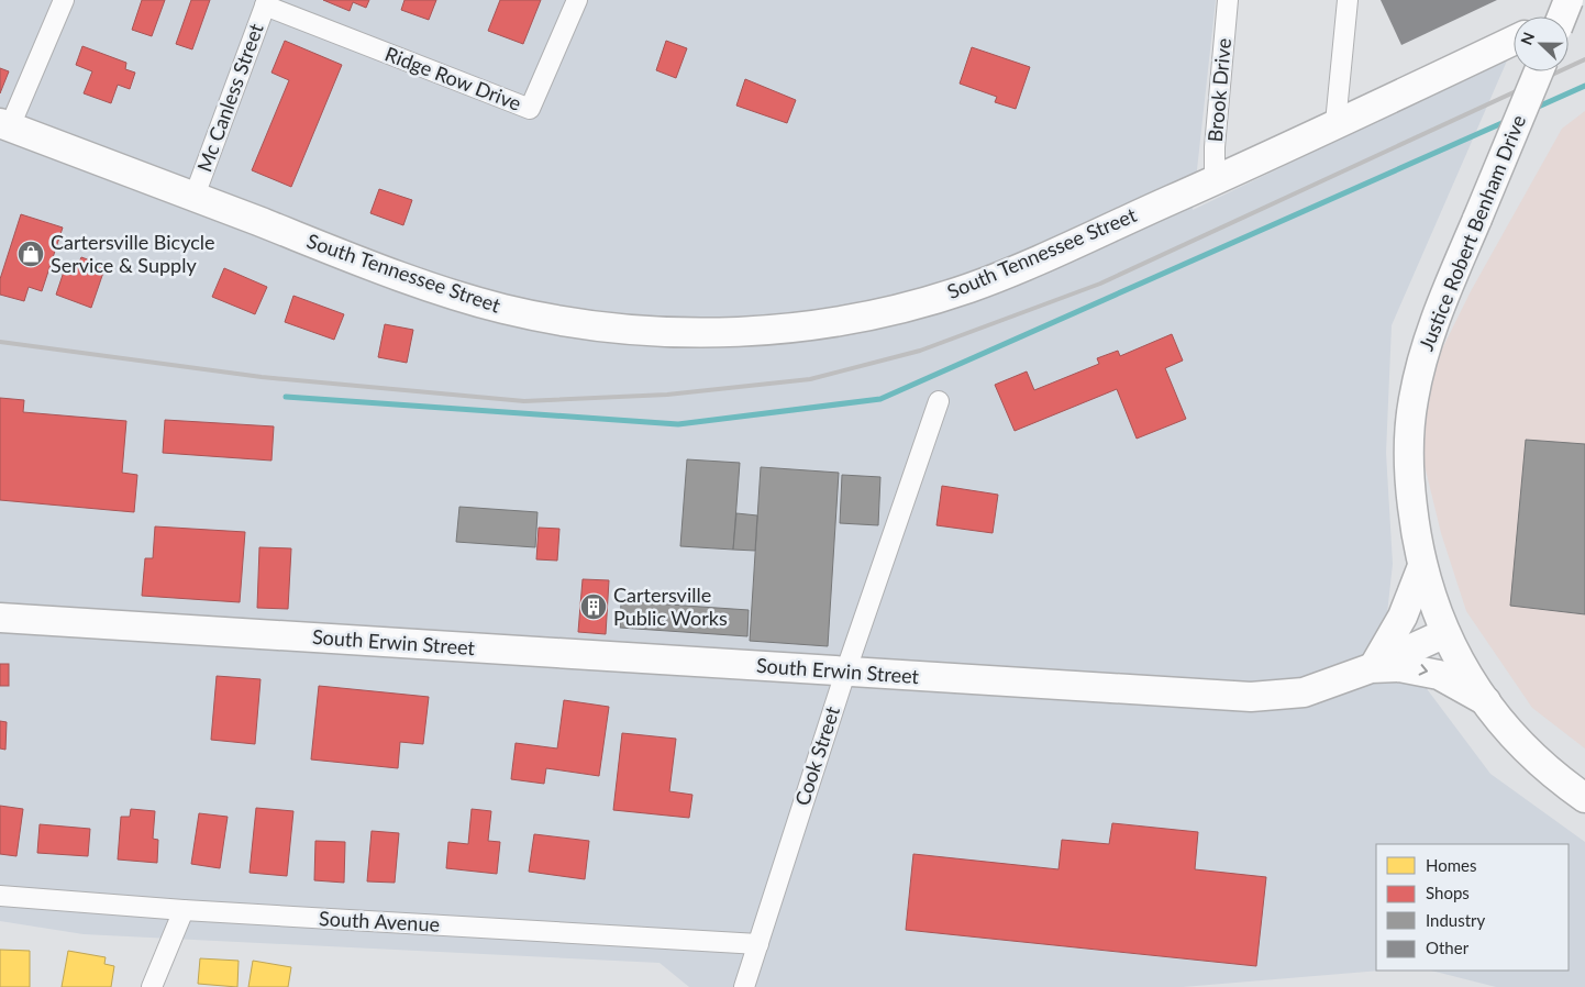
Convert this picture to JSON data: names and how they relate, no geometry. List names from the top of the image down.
{
  "streets": {
    "street": [
      "Ridge Row Drive",
      "Brook Drive",
      "Mc Canless Street",
      "Justice Robert Benham Drive",
      "South Tennessee Street",
      "South Erwin Street",
      "Cook Street",
      "South Avenue"
    ]
  },
  "crossings": [
    ["Ridge Row Drive", "Mc Canless Street"],
    ["Brook Drive", "South Tennessee Street"],
    ["Mc Canless Street", "South Tennessee Street"],
    ["Justice Robert Benham Drive", "South Erwin Street"],
    ["South Erwin Street", "Cook Street"],
    ["Cook Street", "South Avenue"]
  ],
  "places": {
    "shop": ["Cartersville Bicycle Service & Supply"],
    "building": ["Cartersville Public Works"]
  },
  "legend": [
    "Homes",
    "Shops",
    "Industry",
    "Other"
  ],
  "north": "left"
}
